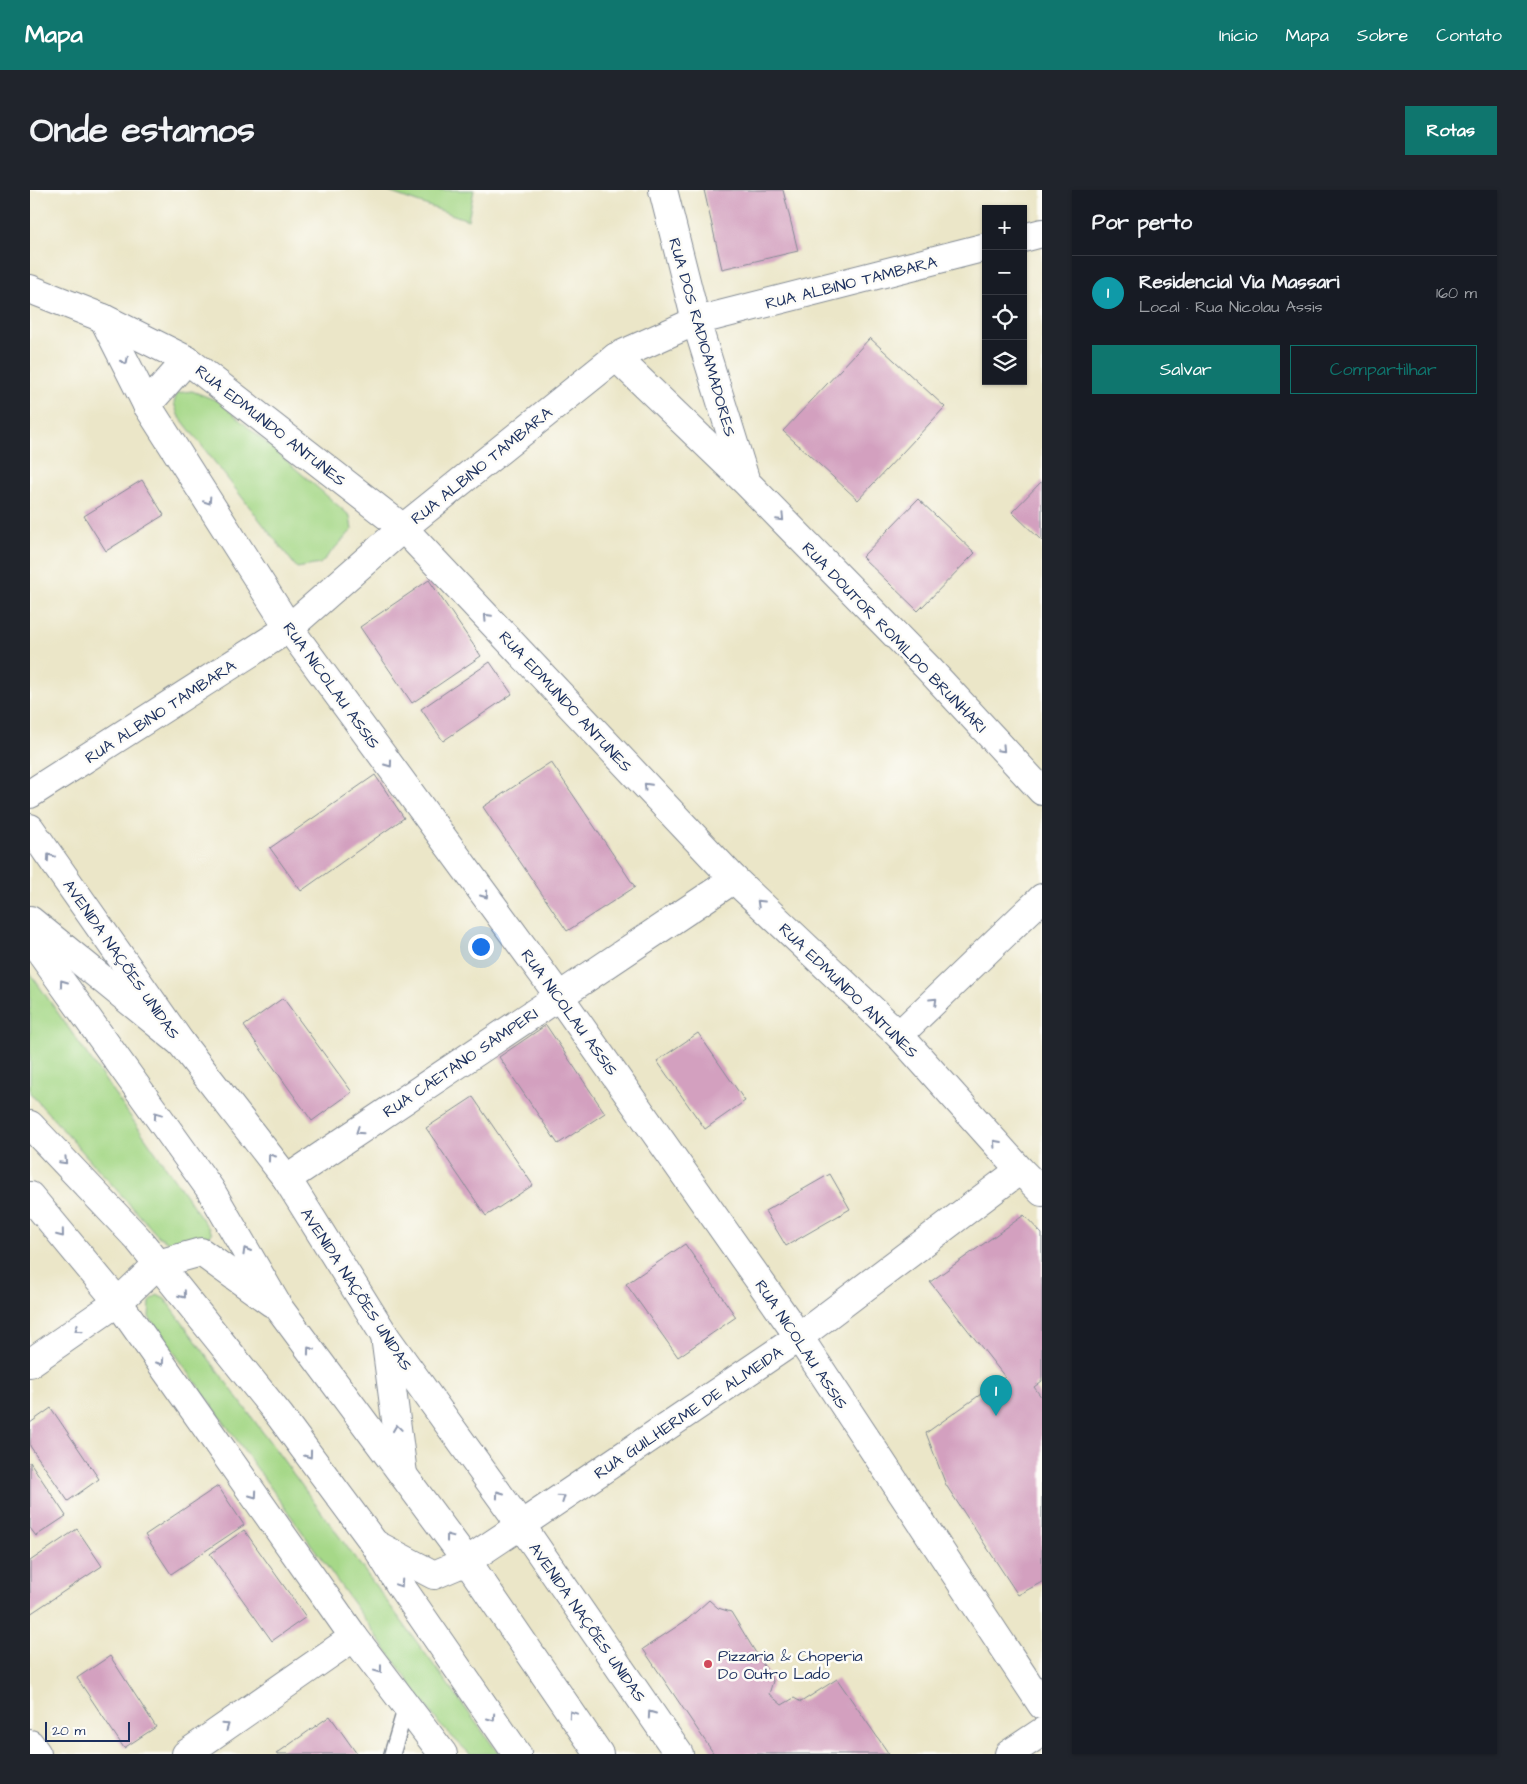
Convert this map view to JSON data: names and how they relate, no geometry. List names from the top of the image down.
{
  "streets": {
    "street": [
      "RUA ALBINO TAMBARA",
      "RUA DOS RADIOAMADORES",
      "RUA EDMUNDO ANTUNES",
      "RUA DOUTOR ROMILDO BRUNHARI",
      "RUA NICOLAU ASSIS",
      "AVENIDA NAÇÕES UNIDAS",
      "RUA CAETANO SAMPERI",
      "RUA GUILHERME DE ALMEIDA"
    ]
  },
  "crossings": [
    ["RUA ALBINO TAMBARA", "RUA DOS RADIOAMADORES"],
    ["RUA ALBINO TAMBARA", "RUA EDMUNDO ANTUNES"],
    ["RUA ALBINO TAMBARA", "RUA DOUTOR ROMILDO BRUNHARI"],
    ["RUA ALBINO TAMBARA", "RUA NICOLAU ASSIS"],
    ["RUA DOS RADIOAMADORES", "RUA DOUTOR ROMILDO BRUNHARI"],
    ["RUA EDMUNDO ANTUNES", "RUA NICOLAU ASSIS"],
    ["RUA EDMUNDO ANTUNES", "RUA CAETANO SAMPERI"],
    ["RUA EDMUNDO ANTUNES", "RUA GUILHERME DE ALMEIDA"],
    ["RUA NICOLAU ASSIS", "RUA CAETANO SAMPERI"],
    ["RUA NICOLAU ASSIS", "RUA GUILHERME DE ALMEIDA"],
    ["AVENIDA NAÇÕES UNIDAS", "RUA CAETANO SAMPERI"],
    ["AVENIDA NAÇÕES UNIDAS", "RUA GUILHERME DE ALMEIDA"]
  ],
  "one_way": [
    "RUA EDMUNDO ANTUNES",
    "RUA DOUTOR ROMILDO BRUNHARI",
    "RUA NICOLAU ASSIS",
    "RUA CAETANO SAMPERI",
    "RUA GUILHERME DE ALMEIDA"
  ],
  "places": ["Pizzaria & Choperia Do Outro Lado"],
  "scale_bar": "20 m",
  "page": {
    "header": "Mapa",
    "nav": [
      "Início",
      "Mapa",
      "Sobre",
      "Contato"
    ],
    "title": "Onde estamos",
    "buttons": [
      "Rotas",
      ["Salvar", "Compartilhar"]
    ],
    "heading": "Por perto",
    "map_buttons": ["+", "−"],
    "list": [
      {
        "mark": "1",
        "name": "Residencial Via Massari",
        "note": "Local · Rua Nicolau Assis",
        "value": "160 m"
      }
    ],
    "pins": "1",
    "scale": "20 m"
  }
}
